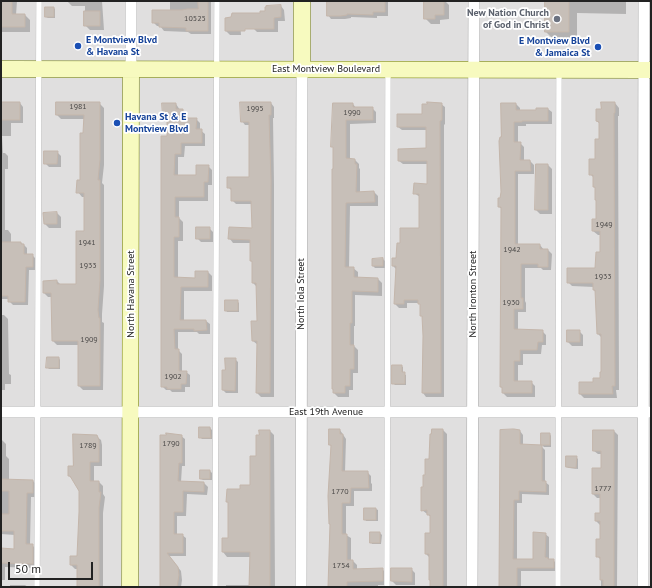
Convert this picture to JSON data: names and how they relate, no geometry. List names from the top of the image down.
{
  "streets": {
    "main road": ["East Montview Boulevard", "North Havana Street", "North Iola Street"],
    "street": ["North Ironton Street", "East 19th Avenue"]
  },
  "crossings": [
    ["East Montview Boulevard", "North Havana Street"],
    ["East Montview Boulevard", "North Iola Street"],
    ["East Montview Boulevard", "North Ironton Street"],
    ["North Havana Street", "East 19th Avenue"],
    ["North Iola Street", "East 19th Avenue"],
    ["North Ironton Street", "East 19th Avenue"]
  ],
  "places": [
    "New Nation Church of God in Christ",
    "E Montview Blvd & Havana St",
    "E Montview Blvd & Jamaica St",
    "Havana St & E Montview Blvd"
  ],
  "house_numbers": [
    "10525",
    "1981",
    "1995",
    "1990",
    "1949",
    "1941",
    "1942",
    "1933",
    "1933",
    "1930",
    "1909",
    "1902",
    "1790",
    "1789",
    "1777",
    "1770",
    "1754"
  ],
  "scale_bar": "50 m"
}
